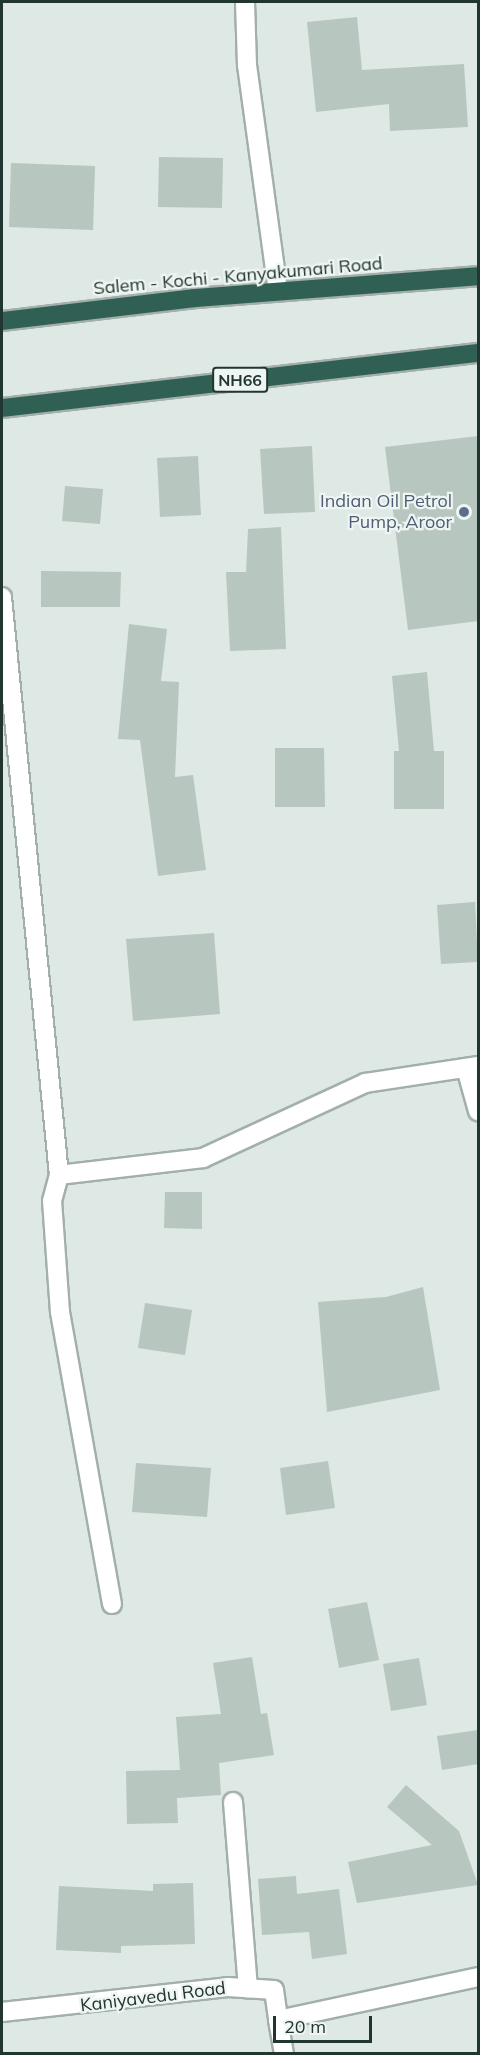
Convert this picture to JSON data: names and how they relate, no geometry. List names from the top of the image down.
{
  "streets": {
    "highway": ["Salem - Kochi - Kanyakumari Road", "NH66"],
    "street": ["Kaniyavedu Road"]
  },
  "places": ["Indian Oil Petrol Pump, Aroor"],
  "scale_bar": "20 m"
}
